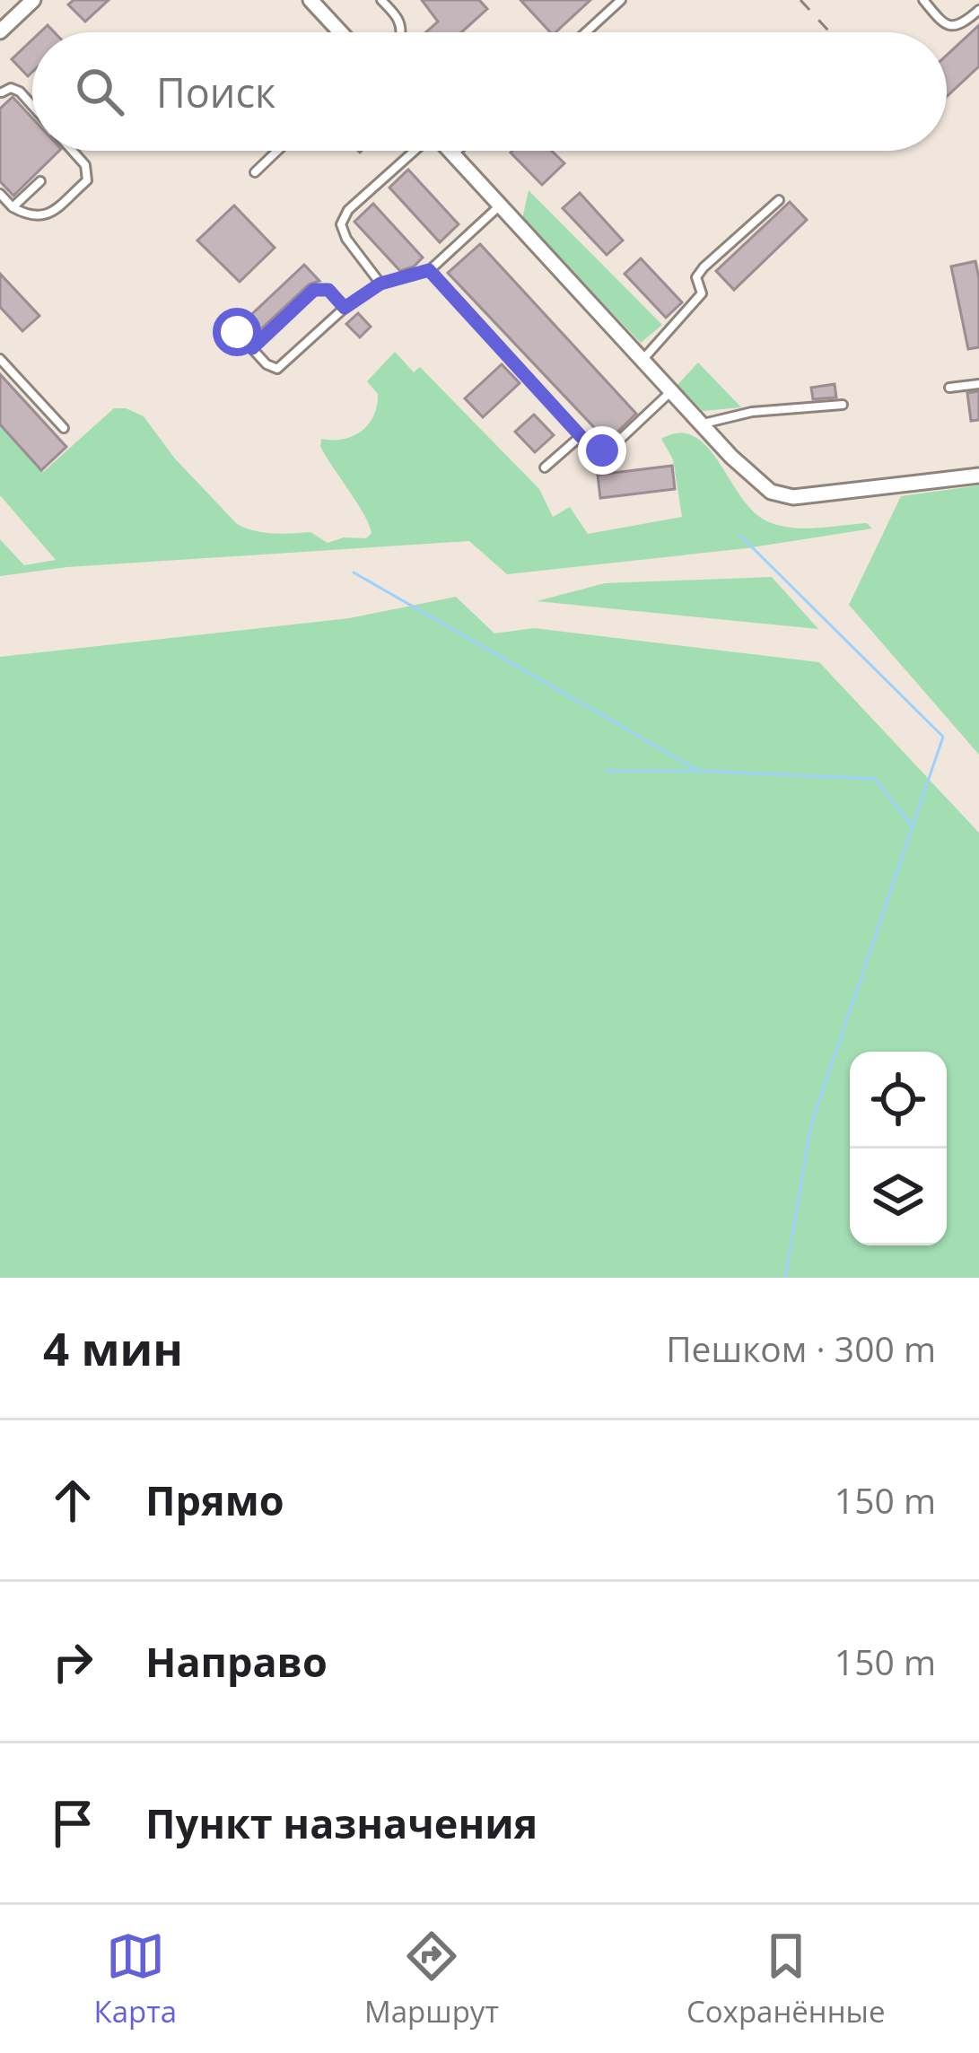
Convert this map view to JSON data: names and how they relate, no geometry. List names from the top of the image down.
{
  "page": {
    "search": "Поиск",
    "heading": ["4 мин", "Пешком · 300 m"],
    "list": [
      ["Прямо", "150 m"],
      ["Направо", "150 m"],
      "Пункт назначения"
    ],
    "nav": ["Карта", "Маршрут", "Сохранённые"]
  }
}
